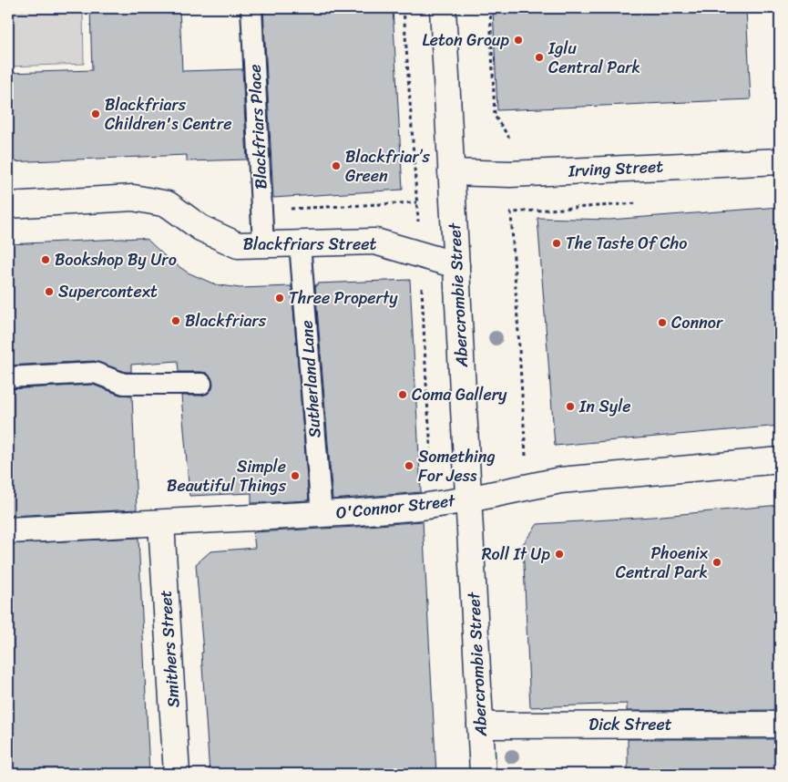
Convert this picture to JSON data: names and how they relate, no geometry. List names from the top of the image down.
{
  "streets": {
    "street": [
      "Irving Street",
      "Blackfriars Street",
      "Abercrombie Street",
      "O'Connor Street",
      "Smithers Street",
      "Dick Street"
    ],
    "lane": ["Blackfriars Place", "Sutherland Lane"]
  },
  "crossings": [
    ["Blackfriars Place", "Blackfriars Street"],
    ["Irving Street", "Abercrombie Street"],
    ["Blackfriars Street", "Abercrombie Street"],
    ["Blackfriars Street", "Sutherland Lane"],
    ["Abercrombie Street", "O'Connor Street"],
    ["Abercrombie Street", "Dick Street"],
    ["Sutherland Lane", "O'Connor Street"],
    ["O'Connor Street", "Smithers Street"]
  ],
  "places": [
    "Leton Group",
    "Iglu Central Park",
    "Blackfriars Children's Centre",
    "Blackfriar’s Green",
    "The Taste Of Cho",
    "Bookshop By Uro",
    "Supercontext",
    "Three Property",
    "Blackfriars",
    "Connor",
    "Coma Gallery",
    "In Syle",
    "Something For Jess",
    "Simple Beautiful Things",
    "Roll It Up",
    "Phoenix Central Park"
  ]
}
